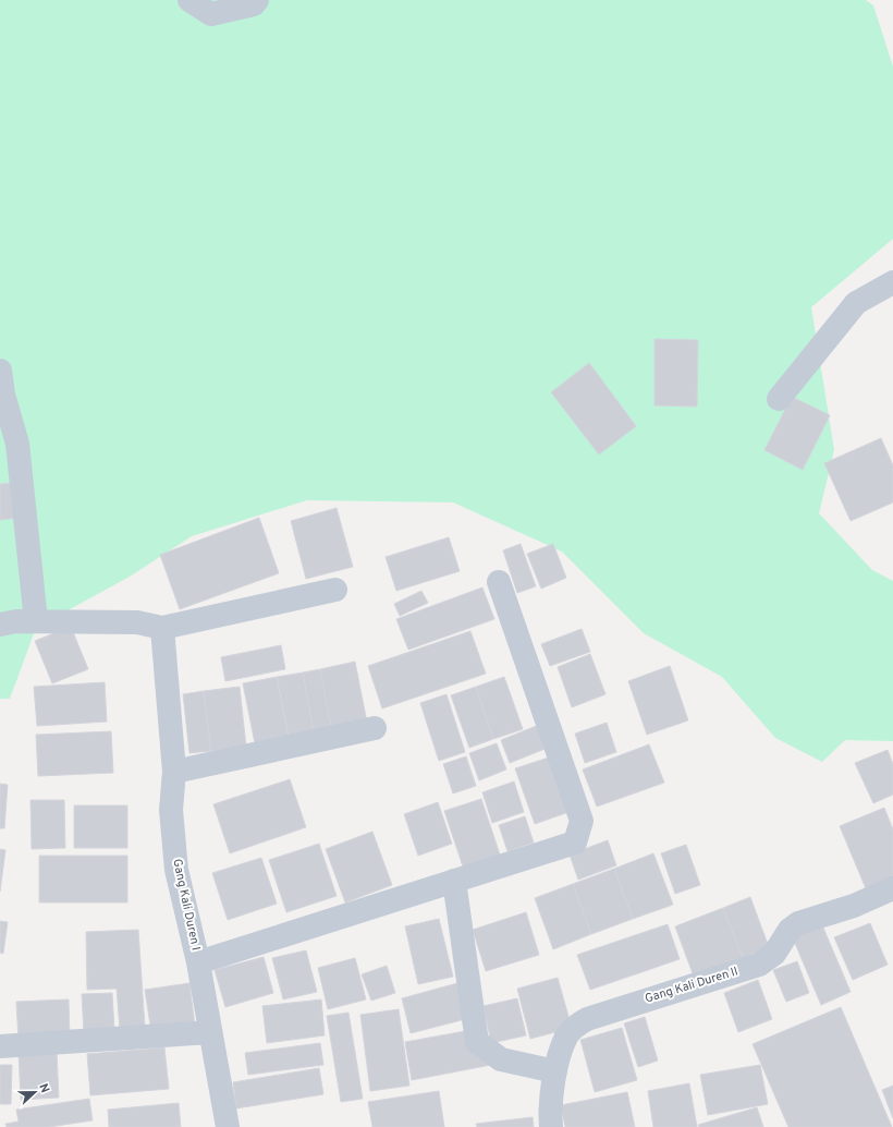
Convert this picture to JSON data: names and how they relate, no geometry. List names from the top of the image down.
{
  "streets": {
    "street": ["Gang Kali Duren I", "Gang Kali Duren II"]
  },
  "north": "right"
}
